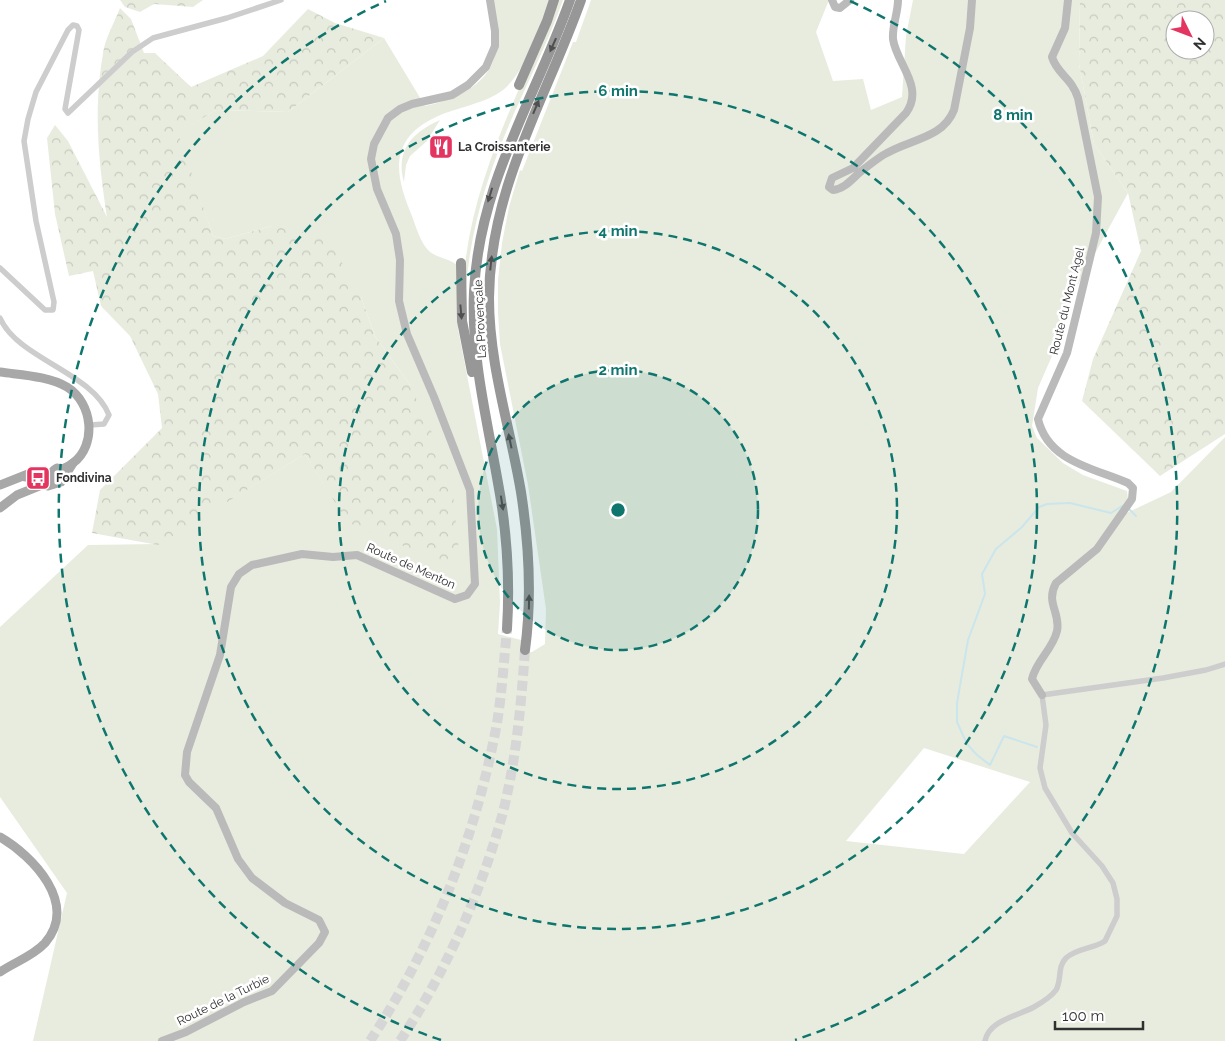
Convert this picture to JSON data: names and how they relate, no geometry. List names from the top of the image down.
{
  "streets": {
    "highway": ["La Provençale"],
    "main road": ["Route du Mont Agel", "Route de Menton", "Route de la Turbie"]
  },
  "crossings": [
    ["Route de Menton", "Route de la Turbie"]
  ],
  "places": {
    "restaurant": ["La Croissanterie"],
    "bus stop": ["Fondivina"]
  },
  "scale_bar": "100 m",
  "north": "bottom right",
  "rings": [
    "6 min",
    "8 min",
    "4 min",
    "2 min"
  ]
}
